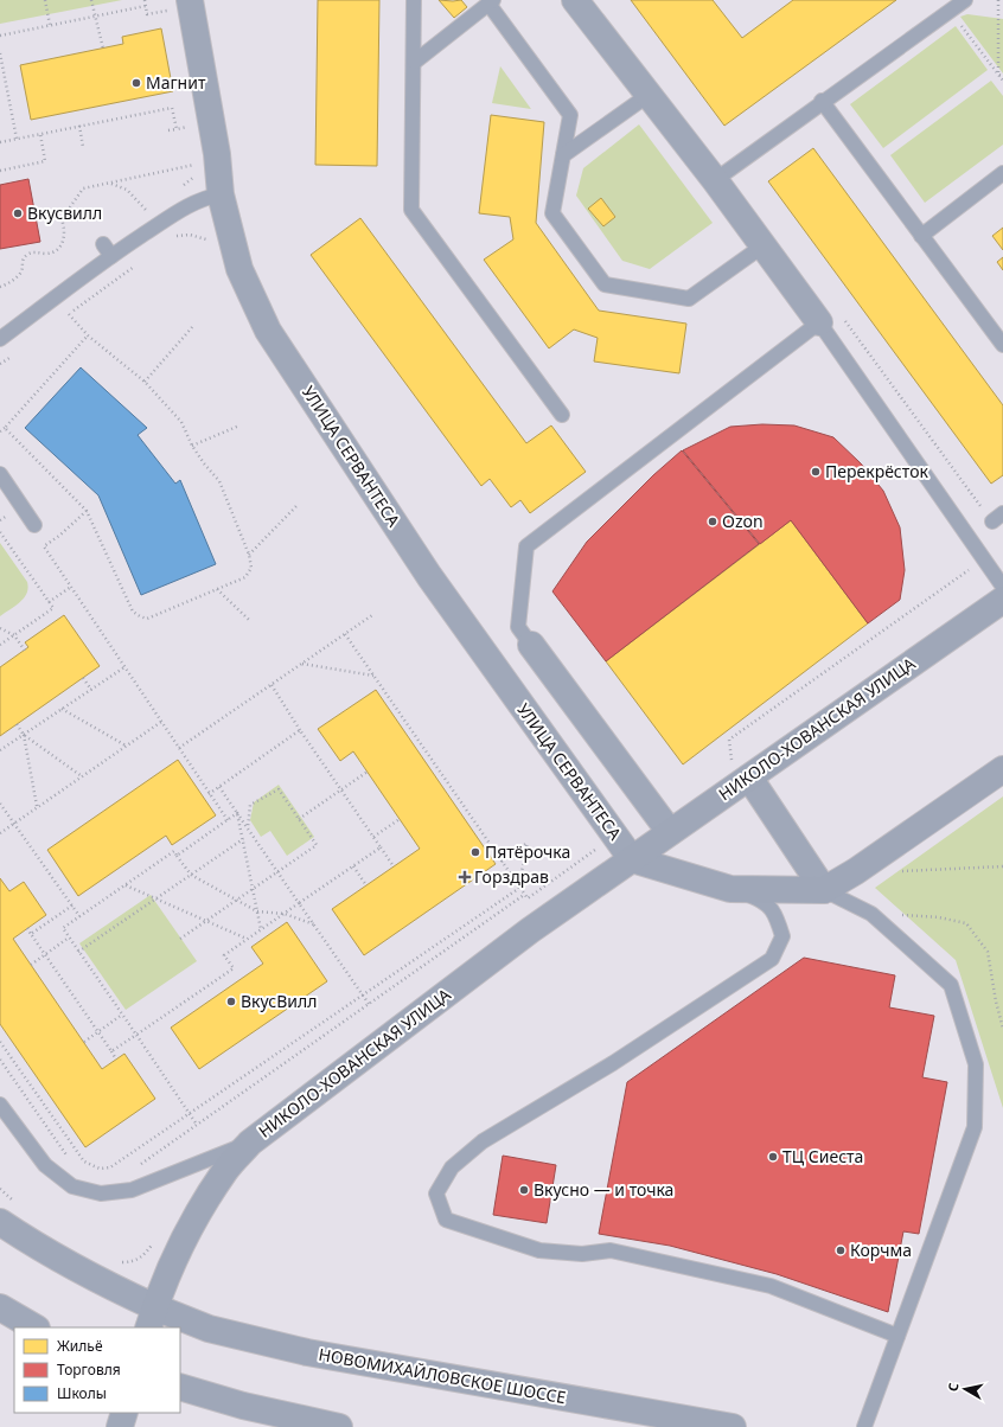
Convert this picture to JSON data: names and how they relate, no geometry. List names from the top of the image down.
{
  "streets": {
    "street": ["УЛИЦА СЕРВАНТЕСА", "НИКОЛО-ХОВАНСКАЯ УЛИЦА", "НОВОМИХАЙЛОВСКОЕ ШОССЕ"]
  },
  "crossings": [
    ["УЛИЦА СЕРВАНТЕСА", "НИКОЛО-ХОВАНСКАЯ УЛИЦА"],
    ["НИКОЛО-ХОВАНСКАЯ УЛИЦА", "НОВОМИХАЙЛОВСКОЕ ШОССЕ"]
  ],
  "places": {
    "other": [
      "Магнит",
      "Вкусвилл",
      "Перекрёсток",
      "Ozon",
      "Пятёрочка",
      "ВкусВилл",
      "ТЦ Сиеста",
      "Вкусно — и точка",
      "Корчма"
    ],
    "health": ["Горздрав"]
  },
  "legend": ["Жильё", "Торговля", "Школы"],
  "north": "left"
}
